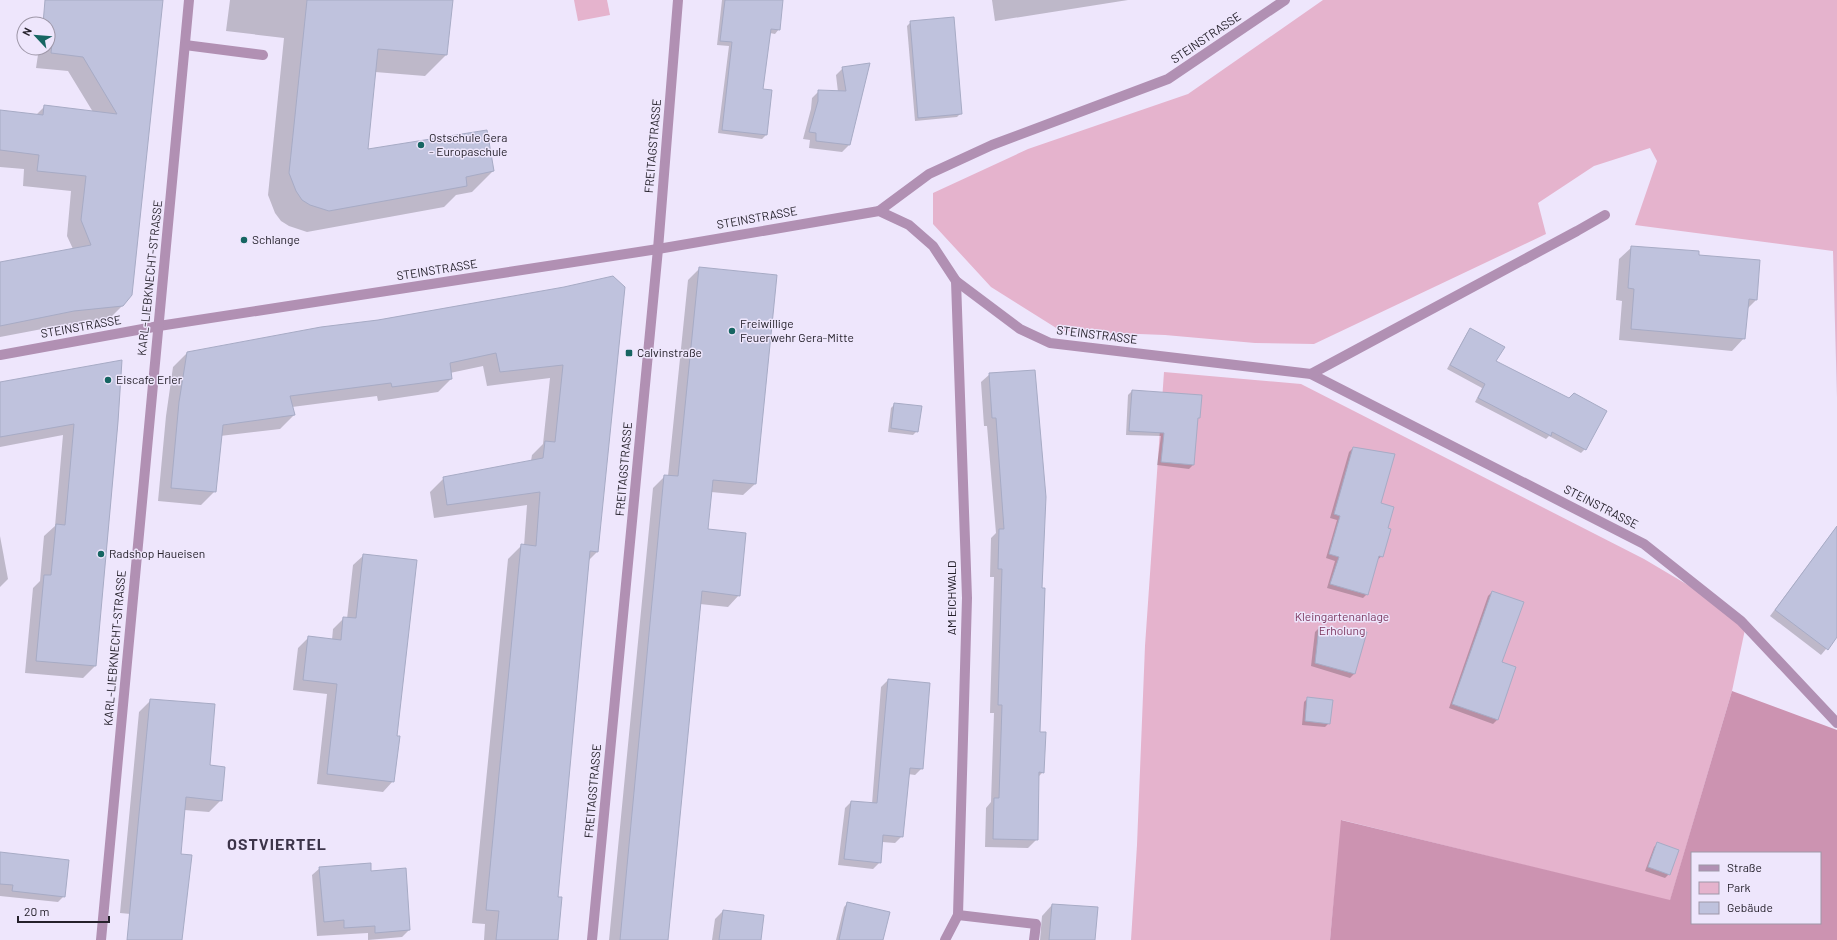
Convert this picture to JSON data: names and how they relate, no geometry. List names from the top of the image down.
{
  "streets": {
    "street": [
      "STEINSTRASSE",
      "FREITAGSTRASSE",
      "KARL-LIEBKNECHT-STRASSE",
      "AM EICHWALD"
    ]
  },
  "crossings": [
    ["STEINSTRASSE", "FREITAGSTRASSE"],
    ["STEINSTRASSE", "KARL-LIEBKNECHT-STRASSE"],
    ["STEINSTRASSE", "AM EICHWALD"]
  ],
  "districts": ["OSTVIERTEL"],
  "parks": ["Kleingartenanlage Erholung"],
  "places": {
    "other": [
      "Ostschule Gera - Europaschule",
      "Schlange",
      "Freiwillige Feuerwehr Gera-Mitte",
      "Eiscafe Erler",
      "Radshop Haueisen"
    ],
    "transit": ["Calvinstraße"]
  },
  "legend": ["Straße", "Park", "Gebäude"],
  "scale_bar": "20 m",
  "north": "top left"
}
